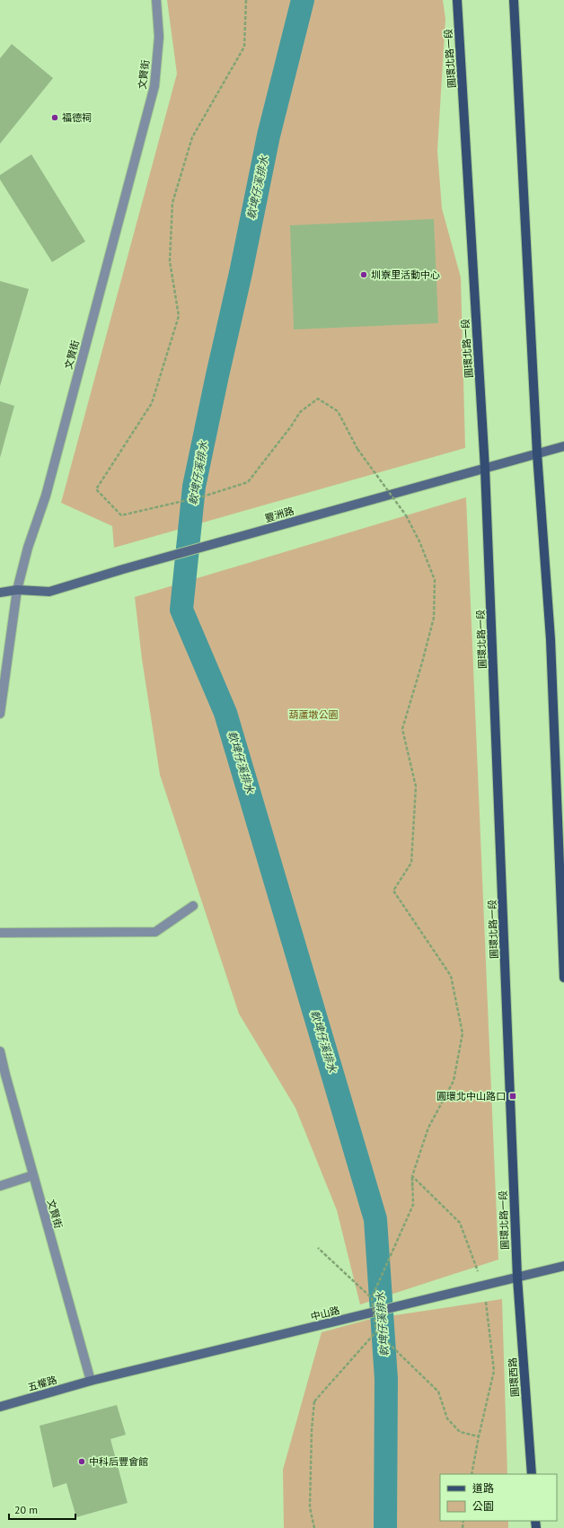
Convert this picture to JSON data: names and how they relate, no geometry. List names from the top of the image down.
{
  "streets": {
    "main road": ["圓環北路一段", "圓環西路"],
    "street": [
      "文賢街",
      "豐洲路",
      "中山路",
      "五權路"
    ]
  },
  "crossings": [
    ["圓環北路一段", "豐洲路"],
    ["圓環北路一段", "中山路"],
    ["圓環北路一段", "圓環西路"],
    ["文賢街", "豐洲路"],
    ["文賢街", "中山路"],
    ["文賢街", "五權路"],
    ["中山路", "圓環西路"],
    ["中山路", "五權路"]
  ],
  "water": ["軟埤仔溪排水"],
  "parks": ["葫蘆墩公園"],
  "places": {
    "other": ["福德祠", "圳寮里活動中心", "中科后豐會館"],
    "transit": ["圓環北中山路口"]
  },
  "legend": ["道路", "公園"],
  "scale_bar": "20 m"
}
